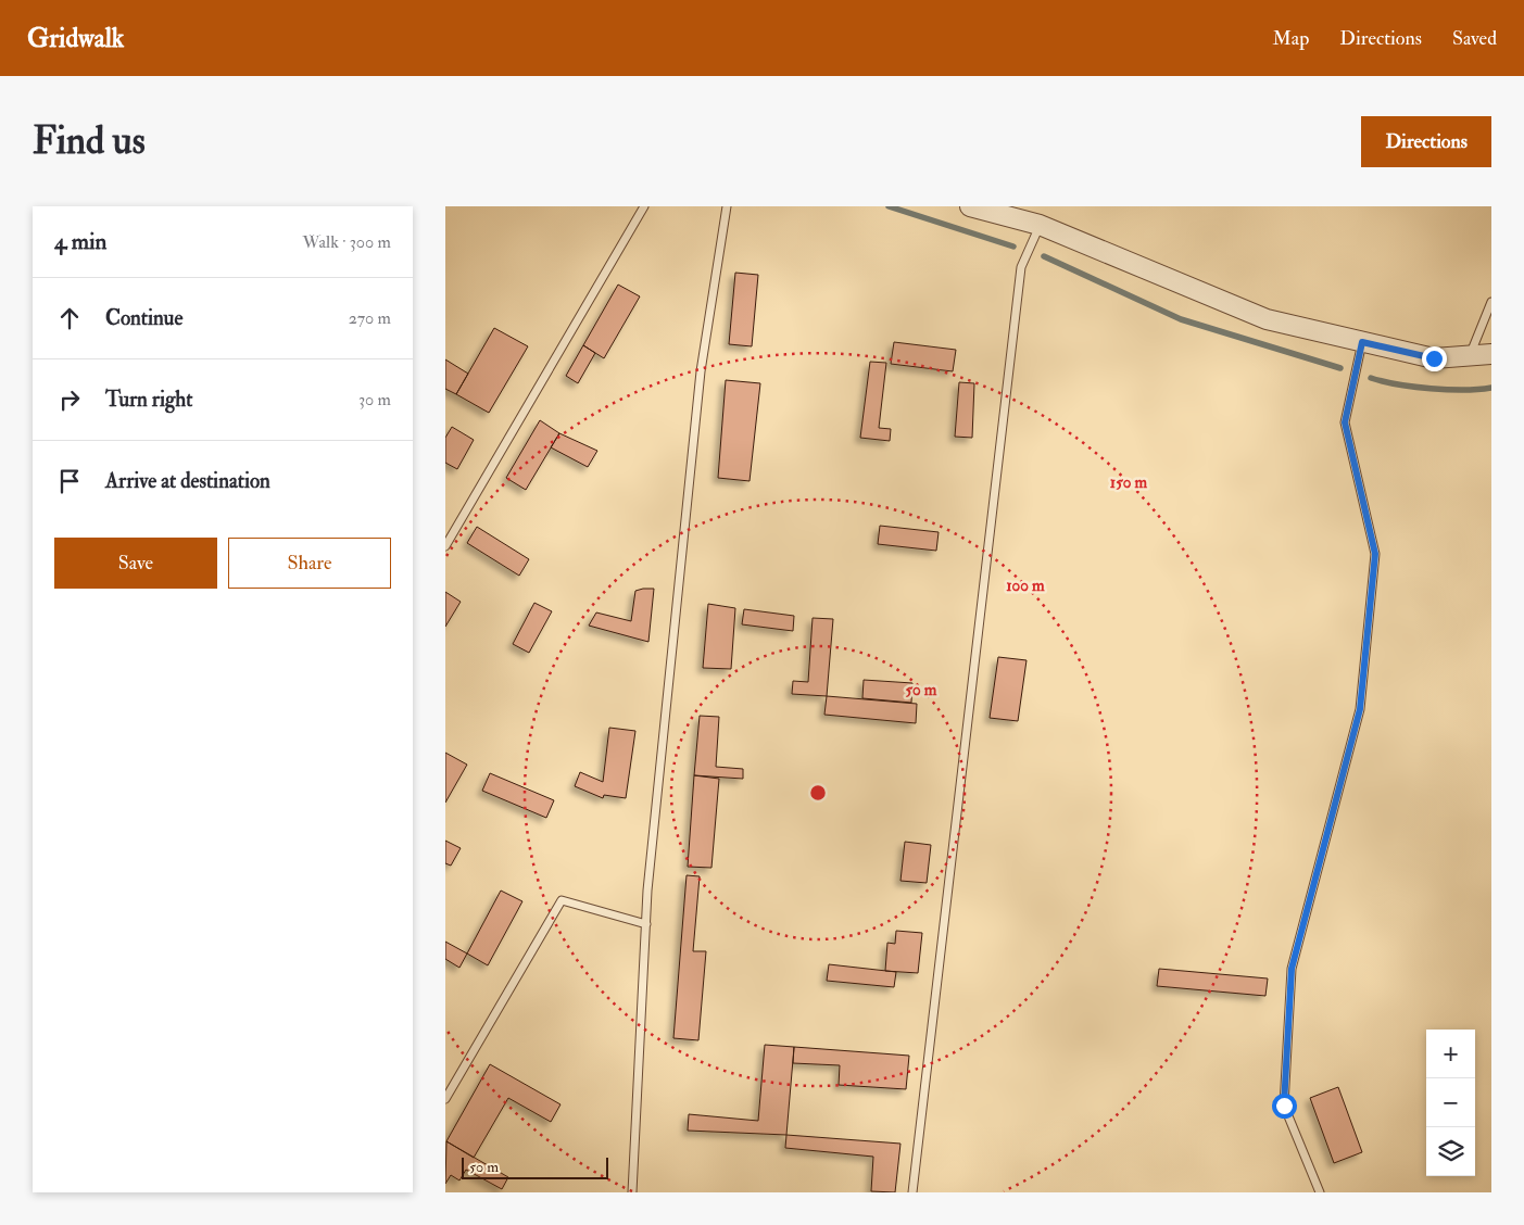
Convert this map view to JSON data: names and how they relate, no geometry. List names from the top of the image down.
{
  "scale_bar": "50 m",
  "page": {
    "header": "Gridwalk",
    "nav": ["Map", "Directions", "Saved"],
    "buttons": [
      "Directions",
      ["Save", "Share"]
    ],
    "title": "Find us",
    "heading": ["4 min", "Walk · 300 m"],
    "list": [
      ["Continue", "270 m"],
      ["Turn right", "30 m"],
      "Arrive at destination"
    ],
    "map_buttons": ["+", "−"],
    "scale": "50 m"
  },
  "rings": ["150 m", "100 m", "50 m"]
}
